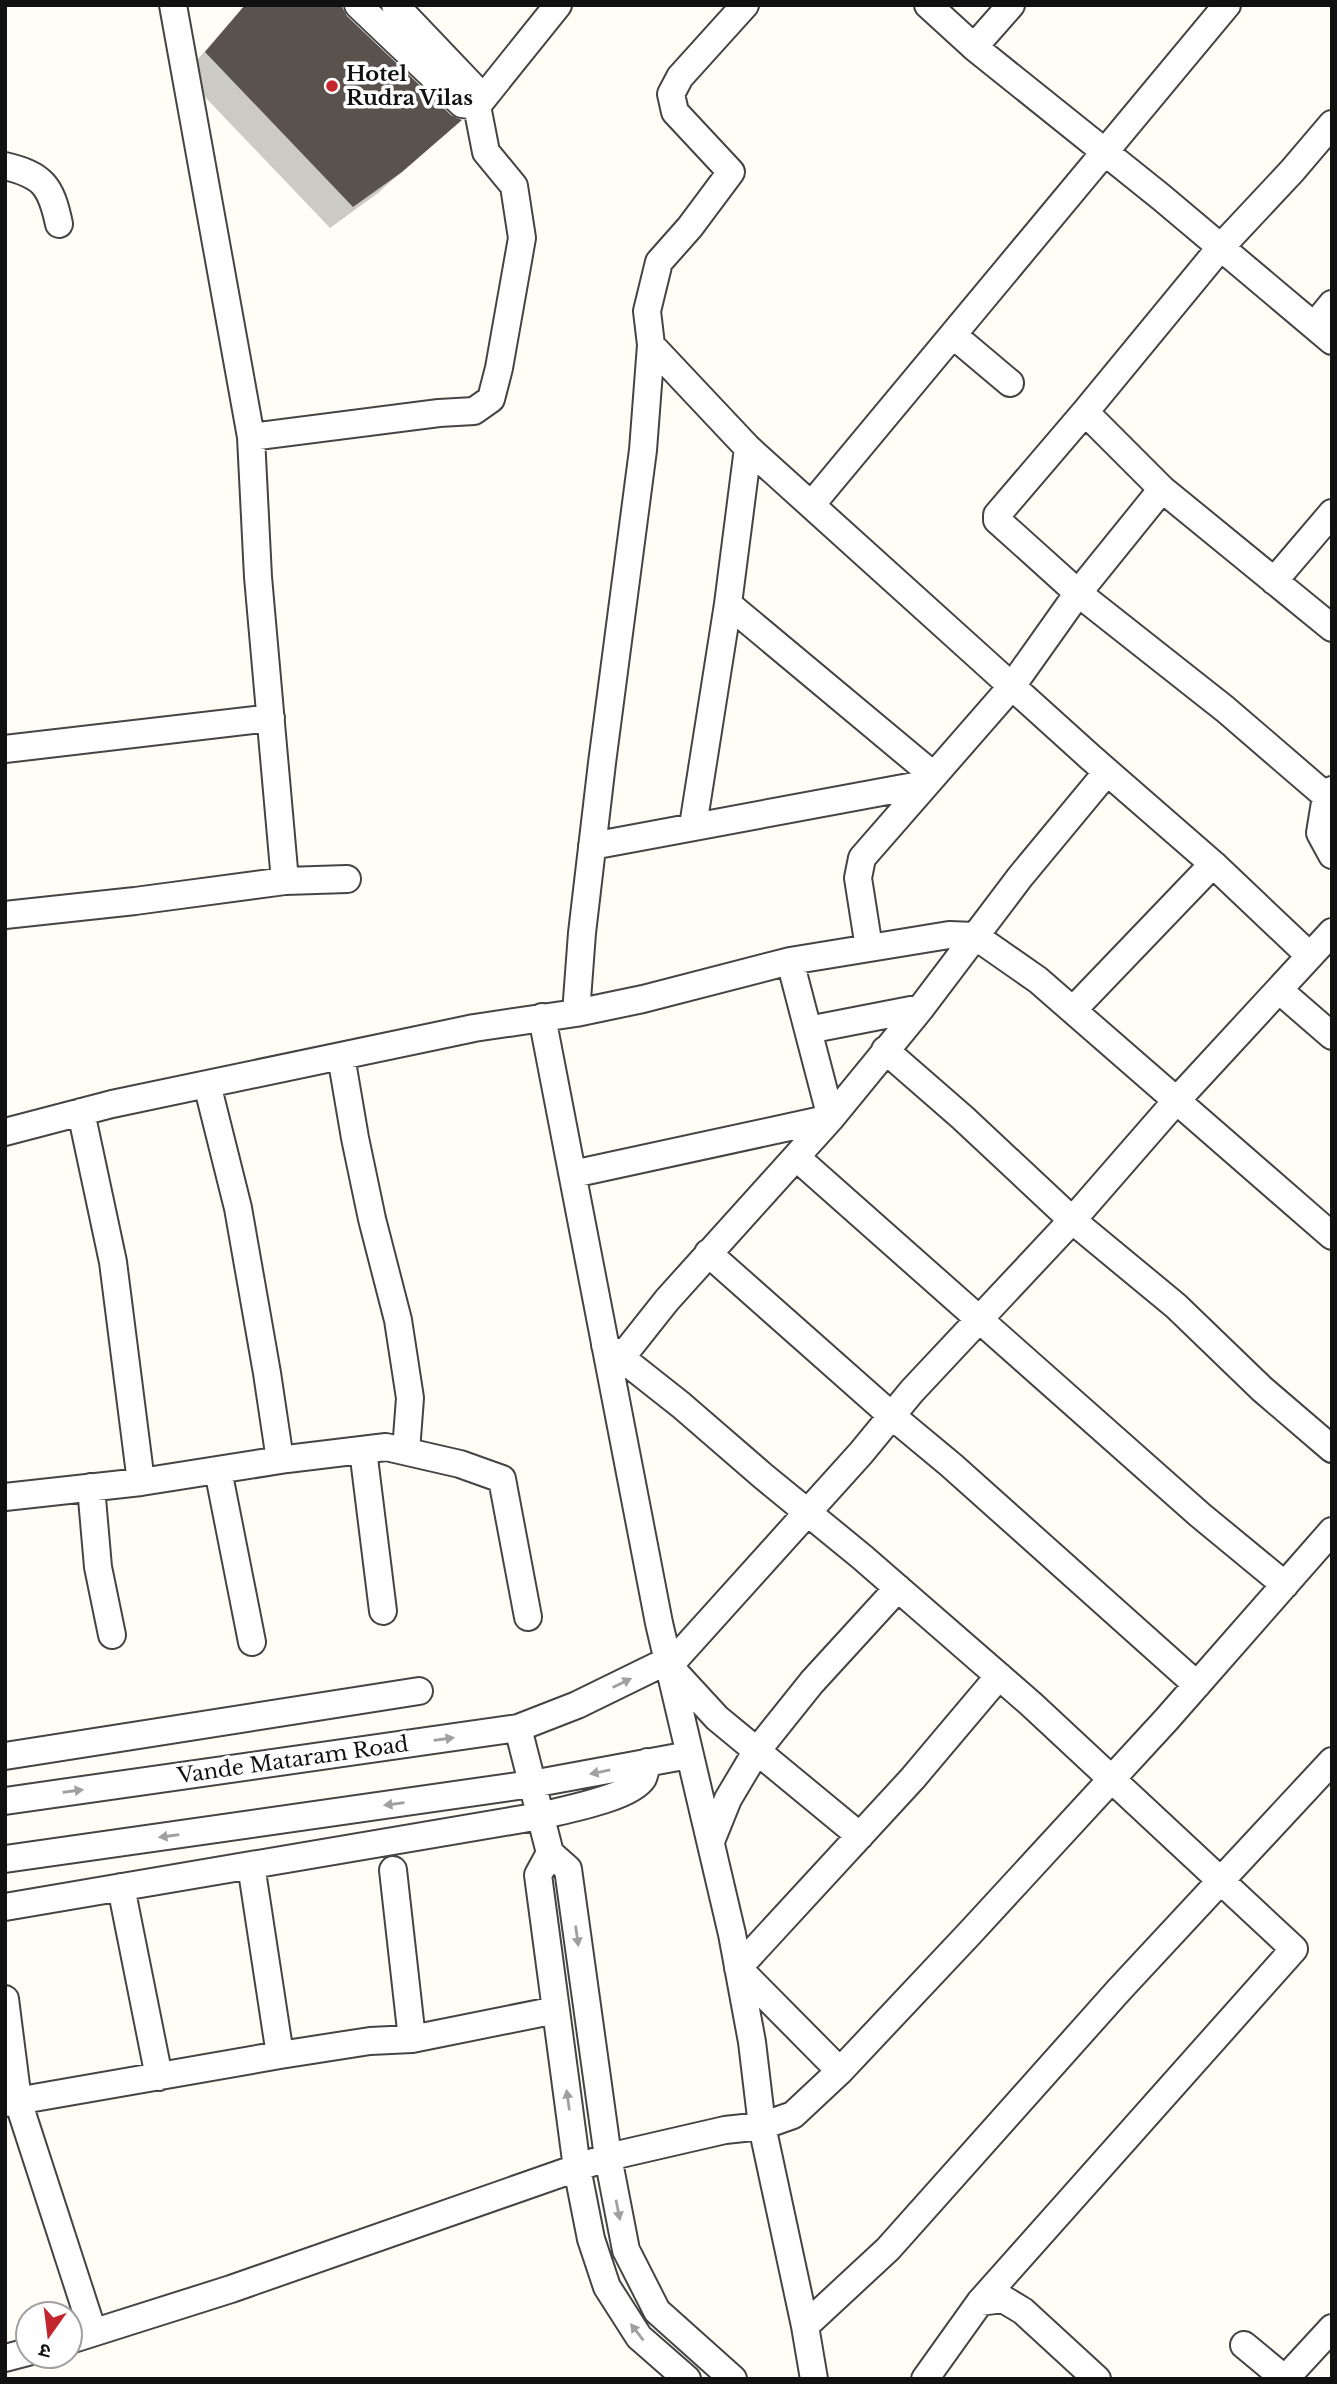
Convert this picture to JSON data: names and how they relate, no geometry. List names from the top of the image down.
{
  "streets": {
    "street": ["Vande Mataram Road"]
  },
  "places": ["Hotel Rudra Vilas"],
  "north": "bottom"
}
